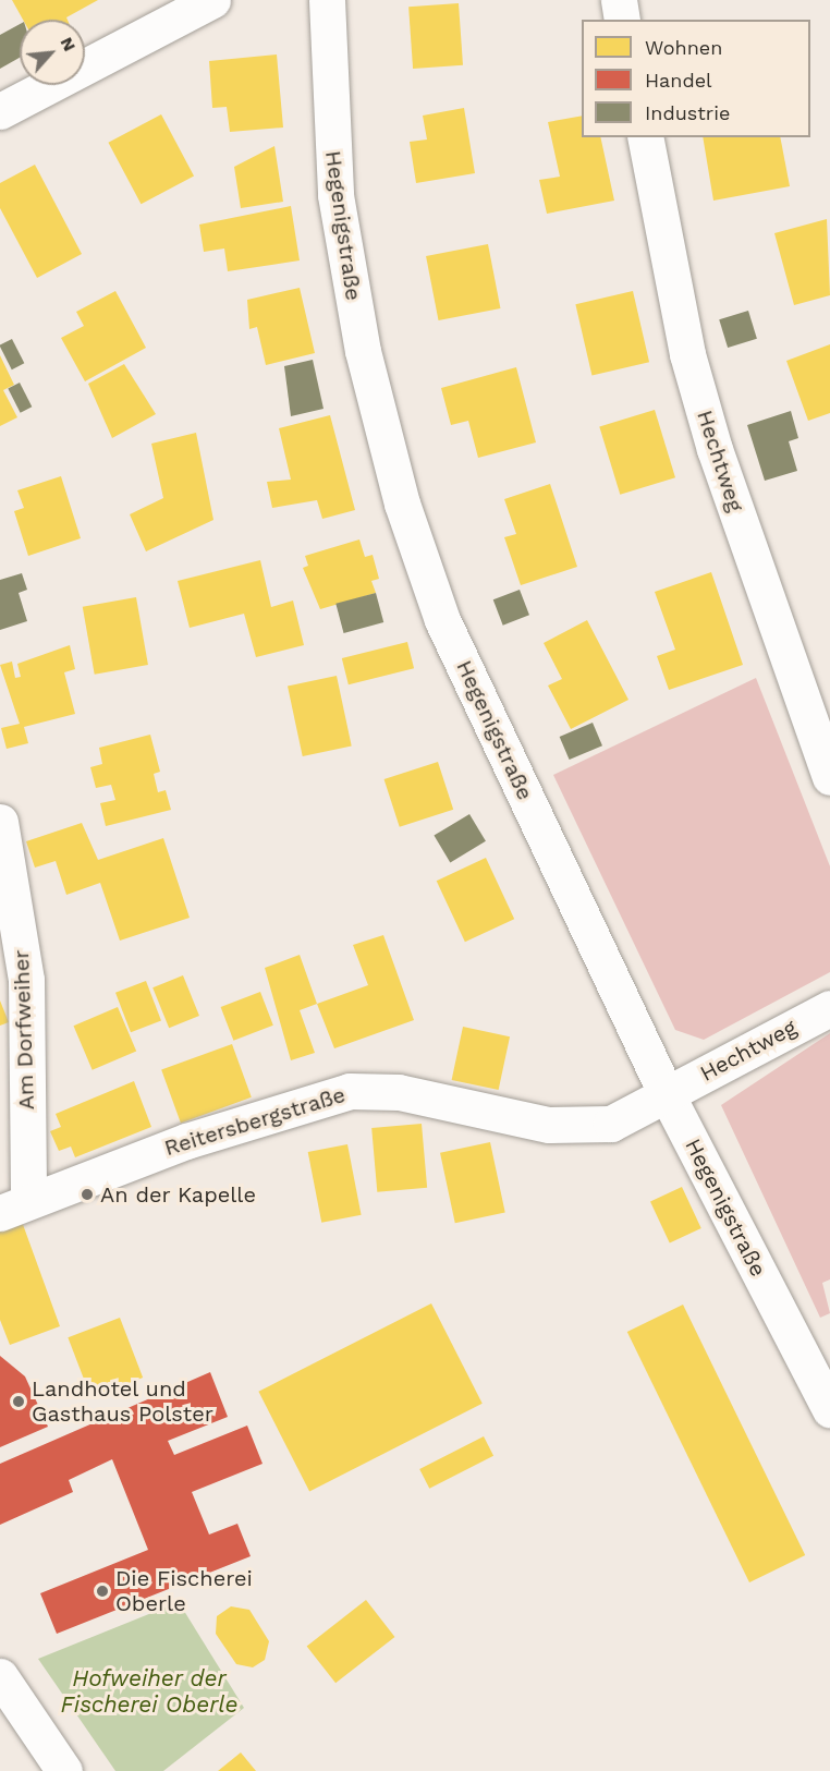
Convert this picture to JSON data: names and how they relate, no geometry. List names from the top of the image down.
{
  "streets": {
    "street": [
      "Hegenigstraße",
      "Hechtweg",
      "Am Dorfweiher",
      "Reitersbergstraße"
    ]
  },
  "crossings": [
    ["Hegenigstraße", "Hechtweg"],
    ["Hegenigstraße", "Reitersbergstraße"],
    ["Hechtweg", "Reitersbergstraße"],
    ["Am Dorfweiher", "Reitersbergstraße"]
  ],
  "water": ["Hofweiher der Fischerei Oberle"],
  "places": ["An der Kapelle", "Landhotel und Gasthaus Polster", "Die Fischerei Oberle"],
  "legend": ["Wohnen", "Handel", "Industrie"],
  "north": "top right"
}
